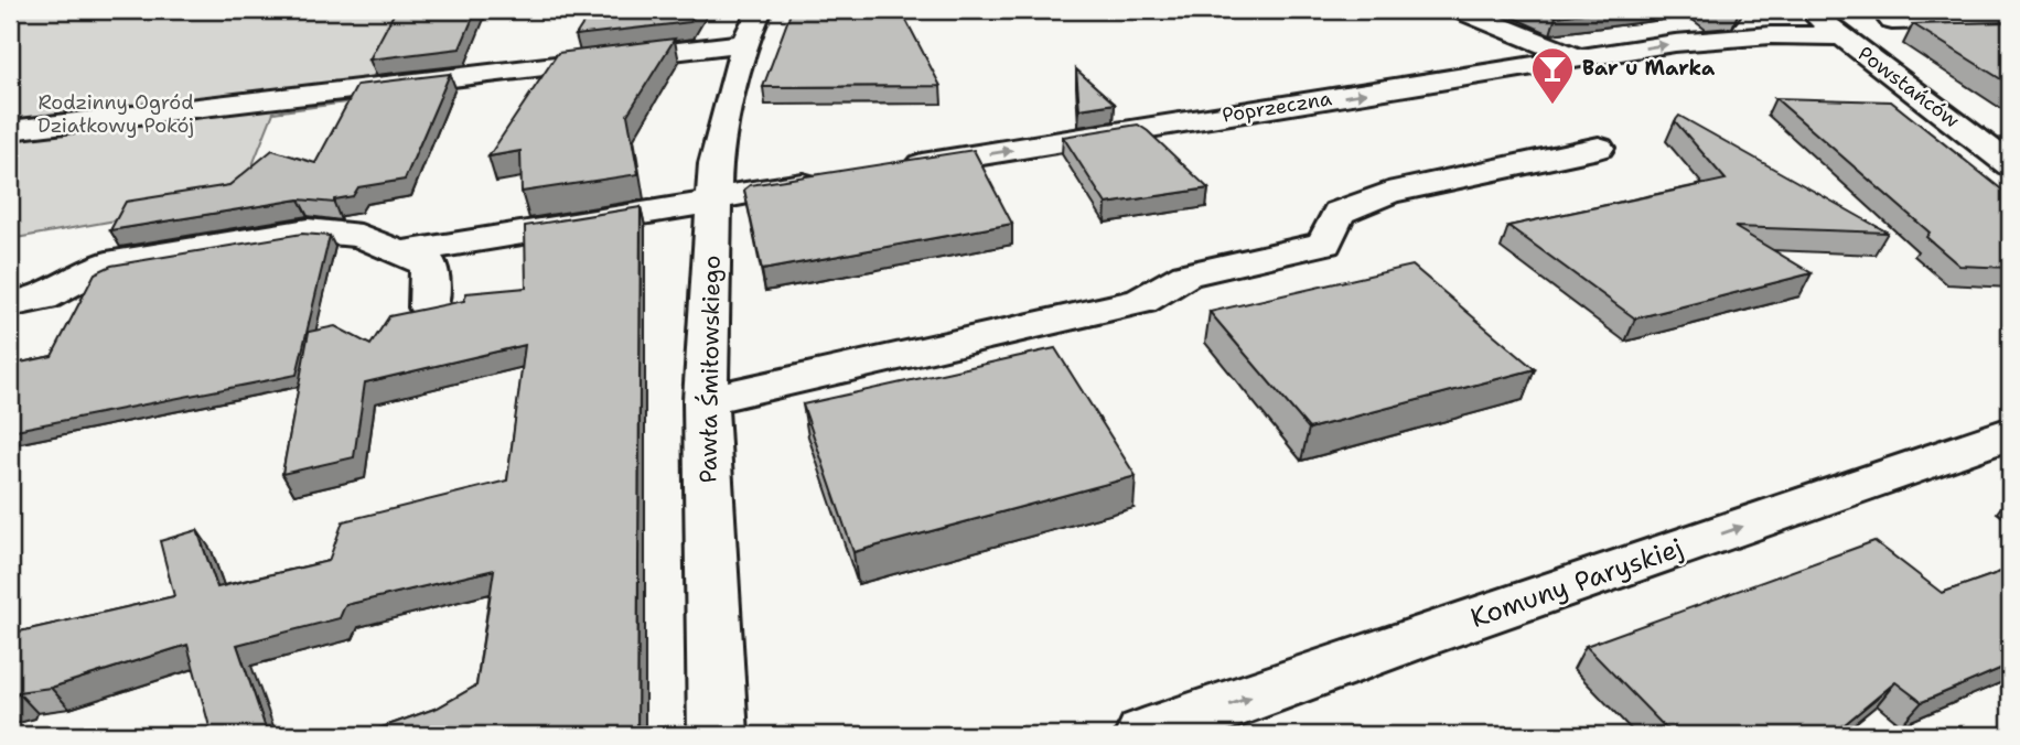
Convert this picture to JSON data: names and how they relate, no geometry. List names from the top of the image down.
{
  "streets": {
    "street": [
      "Powstańców",
      "Poprzeczna",
      "Pawła Śmiłowskiego",
      "Komuny Paryskiej"
    ]
  },
  "crossings": [
    ["Powstańców", "Poprzeczna"]
  ],
  "one_way": ["Komuny Paryskiej"],
  "parks": ["Rodzinny Ogród Działkowy Pokój"],
  "places": {
    "bar": ["Bar u Marka"]
  }
}
